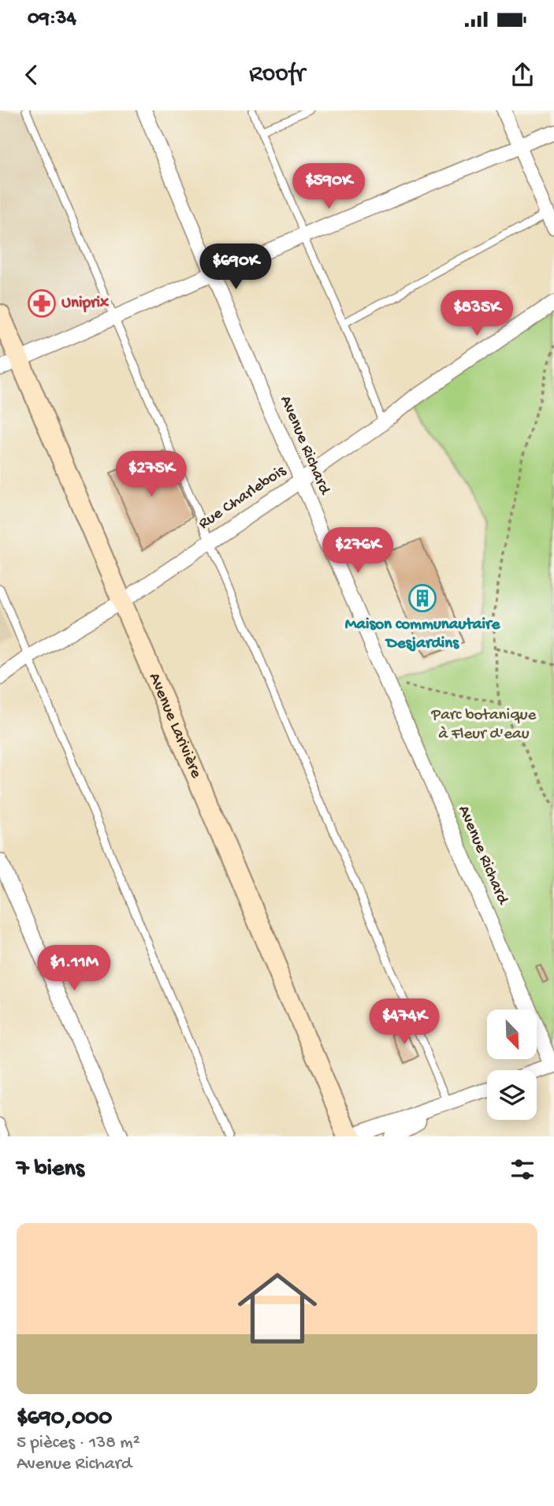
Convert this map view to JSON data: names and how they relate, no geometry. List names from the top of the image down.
{
  "streets": {
    "main road": ["Avenue Larivière"],
    "street": ["Avenue Richard", "Rue Charlebois"]
  },
  "crossings": [
    ["Avenue Richard", "Rue Charlebois"],
    ["Rue Charlebois", "Avenue Larivière"]
  ],
  "parks": ["Parc botanique à Fleur d'eau"],
  "places": {
    "pharmacy": ["Uniprix"],
    "building": ["Maison communautaire Desjardins"]
  },
  "north": "bottom right",
  "page": {
    "status": "09:34",
    "header": "Roofr",
    "price": [
      "$590K",
      "$690K",
      "$835K",
      "$275K",
      "$276K",
      "$1.11M",
      "$474K"
    ],
    "heading": "7 biens",
    "list": [
      {
        "name": "$690,000",
        "note": "5 pièces · 138 m² · Avenue Richard"
      }
    ]
  }
}
